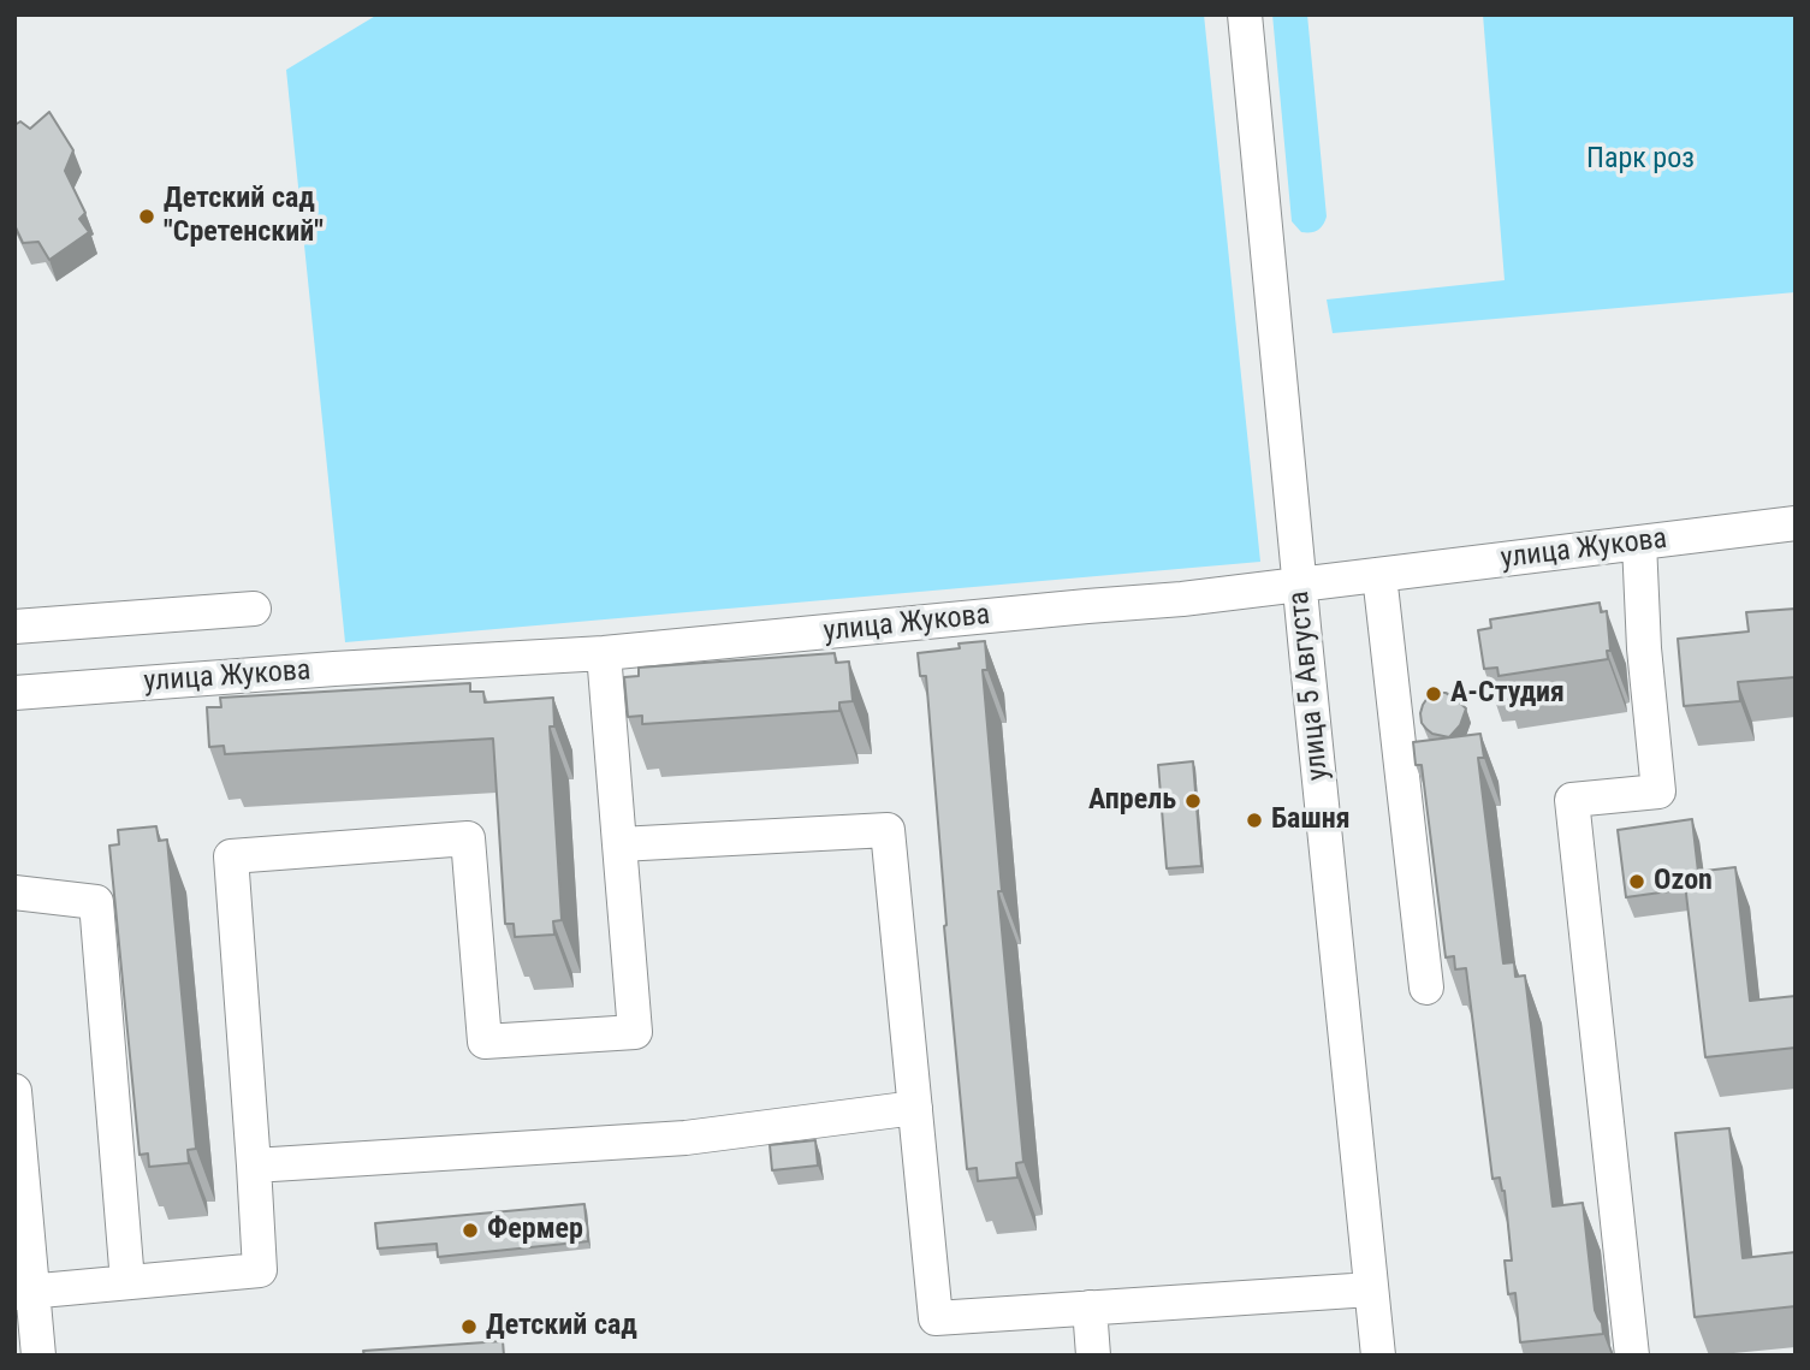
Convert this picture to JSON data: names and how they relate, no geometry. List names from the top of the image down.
{
  "streets": {
    "street": ["улица Жукова", "улица 5 Августа"]
  },
  "crossings": [
    ["улица Жукова", "улица 5 Августа"]
  ],
  "parks": ["Парк роз"],
  "places": [
    "Детский сад \"Сретенский\"",
    "А-Студия",
    "Апрель",
    "Башня",
    "Ozon",
    "Фермер",
    "Детский сад"
  ]
}
